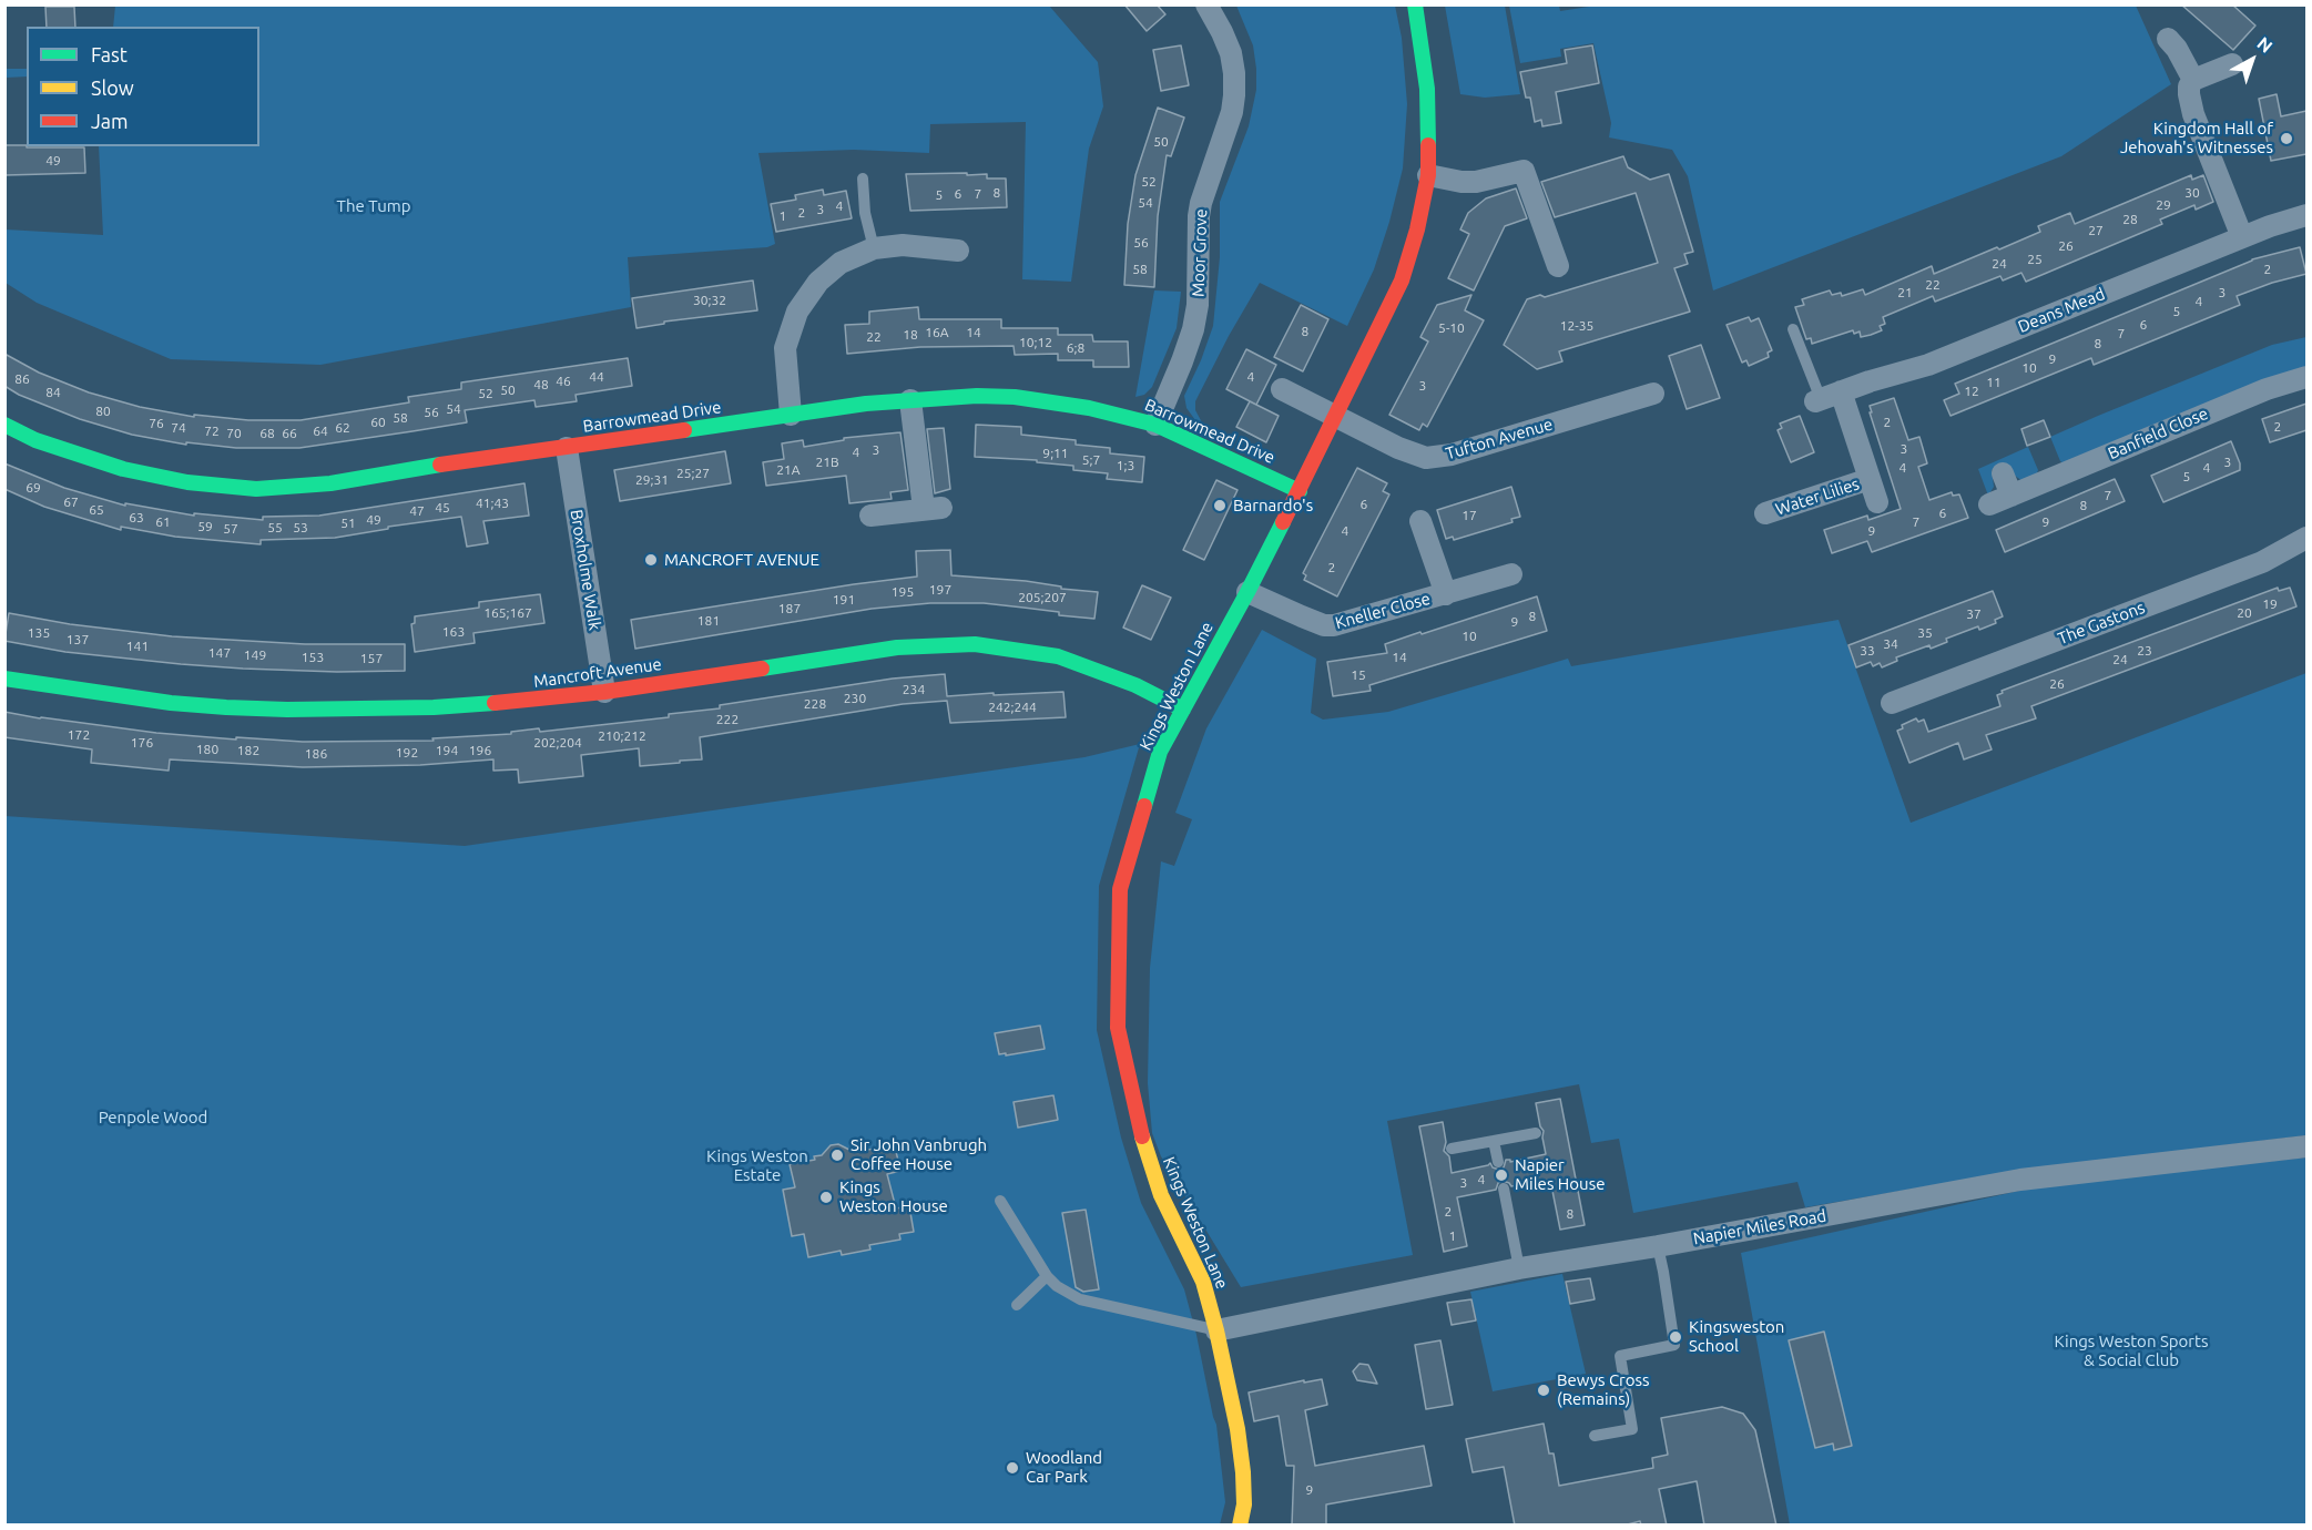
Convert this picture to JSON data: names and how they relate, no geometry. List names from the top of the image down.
{
  "streets": {
    "street": [
      "Moor Grove",
      "Deans Mead",
      "Barrowmead Drive",
      "Banfield Close",
      "Tufton Avenue",
      "Water Lilies",
      "Broxholme Walk",
      "Kneller Close",
      "The Gastons",
      "Mancroft Avenue",
      "Kings Weston Lane",
      "Napier Miles Road"
    ]
  },
  "crossings": [
    ["Moor Grove", "Barrowmead Drive"],
    ["Barrowmead Drive", "Broxholme Walk"],
    ["Barrowmead Drive", "Kings Weston Lane"],
    ["Tufton Avenue", "Kings Weston Lane"],
    ["Broxholme Walk", "Mancroft Avenue"],
    ["Kneller Close", "Kings Weston Lane"],
    ["Mancroft Avenue", "Kings Weston Lane"],
    ["Kings Weston Lane", "Napier Miles Road"]
  ],
  "parks": [
    "The Tump",
    "Penpole Wood",
    "Kings Weston Estate",
    "Kings Weston Sports & Social Club"
  ],
  "places": [
    "Kingdom Hall of Jehovah's Witnesses",
    "Barnardo's",
    "MANCROFT AVENUE",
    "Sir John Vanbrugh Coffee House",
    "Napier Miles House",
    "Kings Weston House",
    "Kingsweston School",
    "Bewys Cross (Remains)",
    "Woodland Car Park"
  ],
  "house_numbers": [
    "50",
    "49",
    "52",
    "8",
    "30",
    "6",
    "7",
    "5",
    "54",
    "29",
    "4",
    "3",
    "2",
    "1",
    "28",
    "27",
    "56",
    "26",
    "25",
    "24",
    "58",
    "2",
    "22",
    "21",
    "3",
    "30;32",
    "4",
    "5",
    "6",
    "12-35",
    "5-10",
    "8",
    "16A",
    "14",
    "7",
    "18",
    "22",
    "10;12",
    "8",
    "6;8",
    "9",
    "10",
    "44",
    "4",
    "86",
    "46",
    "11",
    "48",
    "3",
    "50",
    "12",
    "84",
    "52",
    "54",
    "80",
    "56",
    "58",
    "60",
    "2",
    "76",
    "2",
    "74",
    "62",
    "72",
    "64",
    "70",
    "68",
    "66",
    "3",
    "3",
    "4",
    "9;11",
    "5;7",
    "21B",
    "3",
    "1;3",
    "4",
    "4",
    "21A",
    "25;27",
    "5",
    "29;31",
    "69",
    "7",
    "67",
    "41;43",
    "6",
    "8",
    "45",
    "65",
    "47",
    "6",
    "17",
    "63",
    "49",
    "61",
    "7",
    "9",
    "51",
    "59",
    "55",
    "53",
    "57",
    "4",
    "9",
    "2",
    "197",
    "195",
    "205;207",
    "191",
    "19",
    "187",
    "165;167",
    "20",
    "37",
    "8",
    "181",
    "9",
    "163",
    "135",
    "35",
    "10",
    "137",
    "34",
    "141",
    "33",
    "23",
    "147",
    "149",
    "153",
    "14",
    "157",
    "24",
    "15",
    "26",
    "234",
    "230",
    "228",
    "242;244",
    "222",
    "172",
    "210;212",
    "176",
    "202;204",
    "180",
    "182",
    "194",
    "196",
    "192",
    "186",
    "4",
    "3",
    "2",
    "8",
    "1",
    "9"
  ],
  "legend": ["Fast", "Slow", "Jam"],
  "north": "top right"
}
